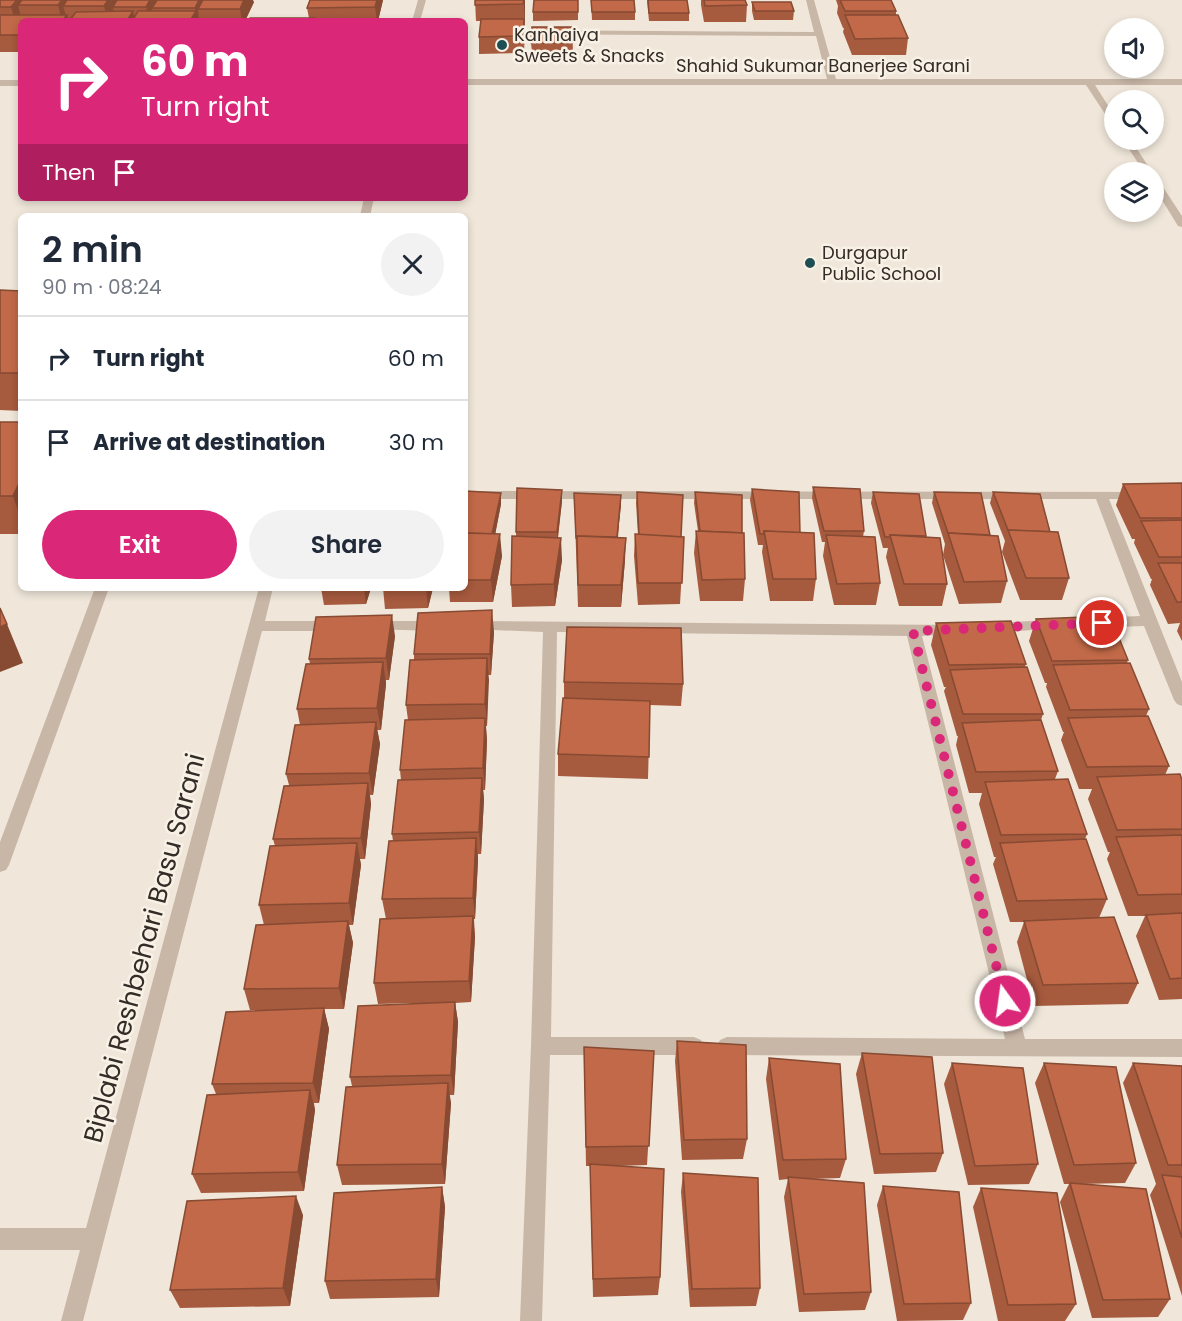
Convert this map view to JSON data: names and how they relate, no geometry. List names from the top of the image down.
{
  "streets": {
    "street": ["Shahid Sukumar Banerjee Sarani", "Biplabi Reshbehari Basu Sarani"]
  },
  "places": ["Kanhaiya Sweets & Snacks", "Durgapur Public School"],
  "page": {
    "turn": ["60 m", "Turn right"],
    "then": "Then",
    "heading": ["2 min", "90 m · 08:24"],
    "list": [
      {
        "name": "Turn right",
        "value": "60 m"
      },
      {
        "name": "Arrive at destination",
        "value": "30 m"
      }
    ],
    "buttons": ["Exit", "Share"]
  }
}
